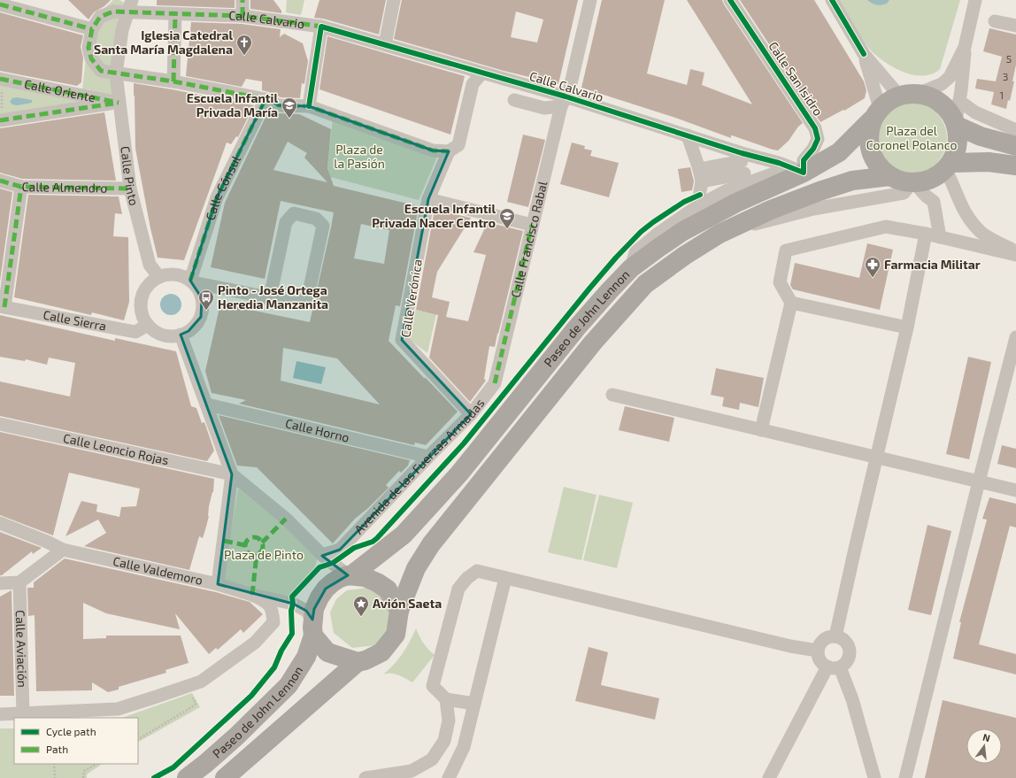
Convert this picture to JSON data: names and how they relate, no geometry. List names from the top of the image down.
{
  "streets": {
    "highway": ["Paseo de John Lennon"],
    "street": [
      "Calle Calvario",
      "Calle San Isidro",
      "Calle Oriente",
      "Calle Pinto",
      "Calle Almendro",
      "Calle Cónsul",
      "Calle Francisco Rabal",
      "Calle Verónica",
      "Calle Sierra",
      "Calle Horno",
      "Calle Leoncio Rojas",
      "Avenida de las Fuerzas Armadas",
      "Calle Valdemoro",
      "Calle Aviación"
    ]
  },
  "crossings": [
    ["Calle Calvario", "Calle San Isidro"],
    ["Calle Calvario", "Calle Pinto"],
    ["Calle Calvario", "Calle Francisco Rabal"],
    ["Calle Calvario", "Paseo de John Lennon"],
    ["Calle San Isidro", "Paseo de John Lennon"],
    ["Calle Oriente", "Calle Pinto"],
    ["Calle Pinto", "Calle Almendro"],
    ["Calle Pinto", "Calle Cónsul"],
    ["Calle Pinto", "Calle Sierra"],
    ["Calle Cónsul", "Calle Sierra"],
    ["Calle Francisco Rabal", "Avenida de las Fuerzas Armadas"],
    ["Calle Verónica", "Avenida de las Fuerzas Armadas"],
    ["Paseo de John Lennon", "Calle Valdemoro"],
    ["Calle Horno", "Avenida de las Fuerzas Armadas"]
  ],
  "parks": ["Plaza del Coronel Polanco", "Plaza de la Pasión", "Plaza de Pinto"],
  "places": {
    "church": ["Iglesia Catedral Santa María Magdalena"],
    "school or university": ["Escuela Infantil Privada María", "Escuela Infantil Privada Nacer Centro"],
    "pharmacy": ["Farmacia Militar"],
    "bus stop": ["Pinto - José Ortega Heredia Manzanita"],
    "place": ["Avión Saeta"]
  },
  "house_numbers": ["5", "3", "1"],
  "legend": ["Cycle path", "Path"],
  "north": "top"
}
